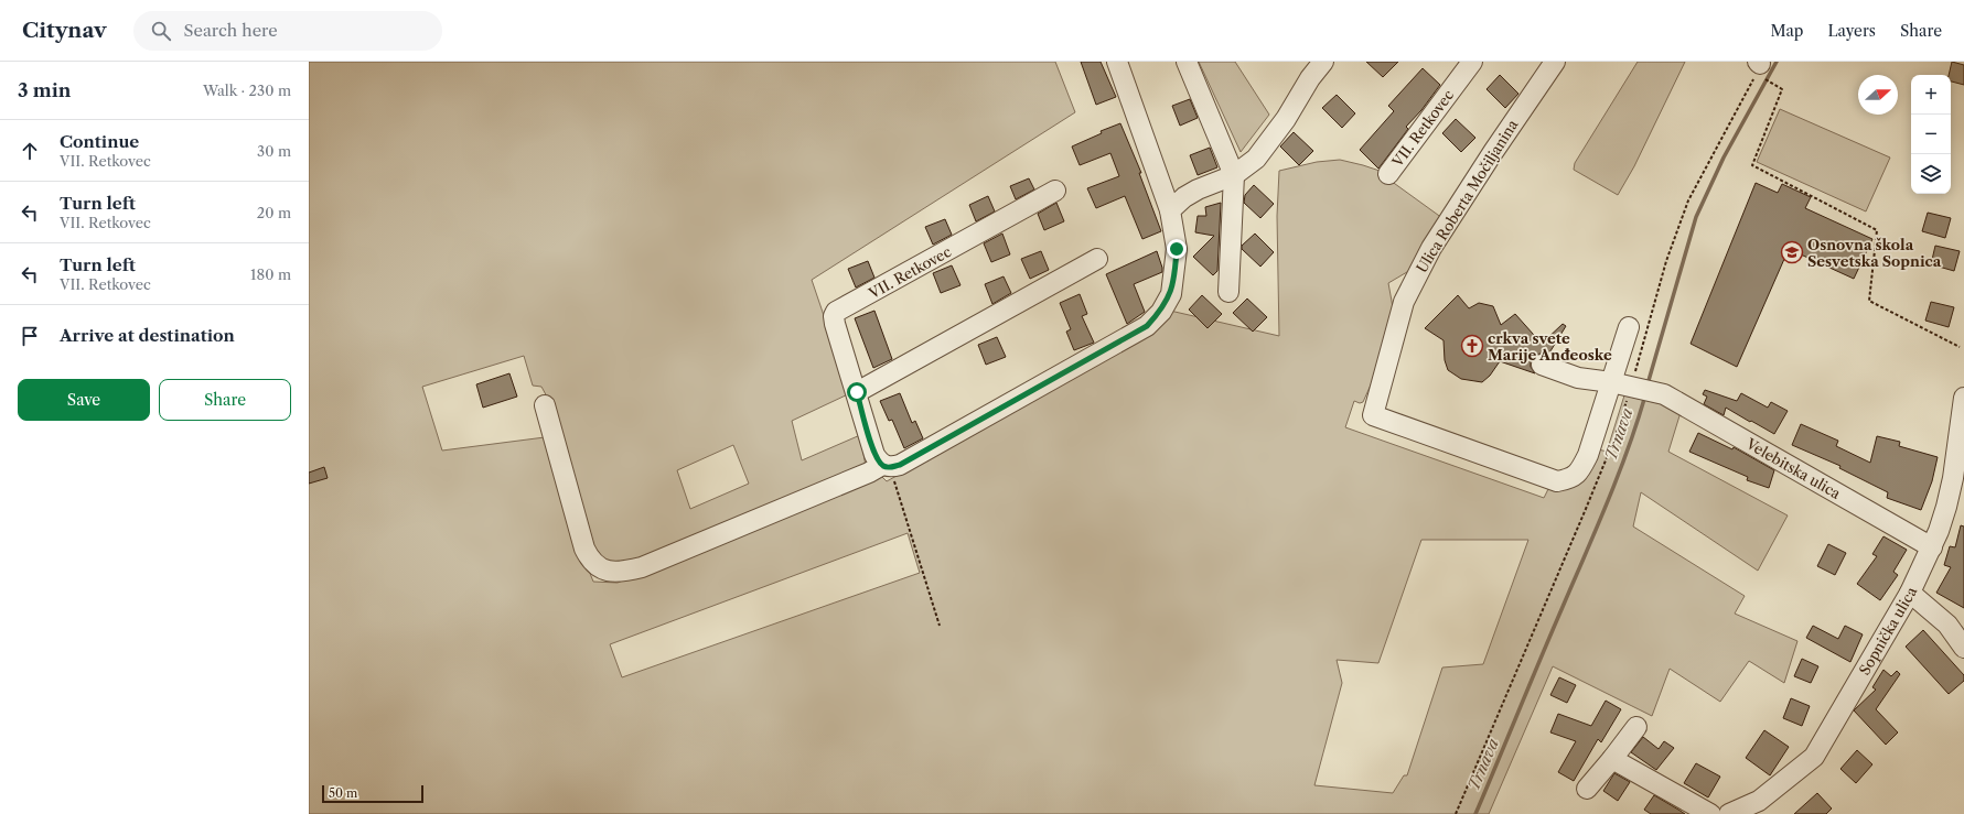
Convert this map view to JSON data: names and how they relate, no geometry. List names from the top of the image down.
{
  "streets": {
    "street": [
      "VII. Retkovec",
      "Ulica Roberta Močiljanina",
      "Velebitska ulica",
      "Sopnička ulica"
    ]
  },
  "crossings": [
    ["Ulica Roberta Močiljanina", "Velebitska ulica"],
    ["Velebitska ulica", "Sopnička ulica"]
  ],
  "water": ["Trnava"],
  "places": {
    "school or university": ["Osnovna škola Sesvetska Sopnica"],
    "church": ["crkva svete Marije Anđeoske"]
  },
  "scale_bar": "50 m",
  "north": "right",
  "page": {
    "header": "Citynav",
    "search": "Search here",
    "nav": ["Map", "Layers", "Share"],
    "heading": ["3 min", "Walk · 230 m"],
    "map_buttons": ["+", "−"],
    "list": [
      ["Continue", "VII. Retkovec", "30 m"],
      ["Turn left", "VII. Retkovec", "20 m"],
      ["Turn left", "VII. Retkovec", "180 m"],
      "Arrive at destination"
    ],
    "buttons": ["Save", "Share"],
    "scale": "50 m"
  }
}
